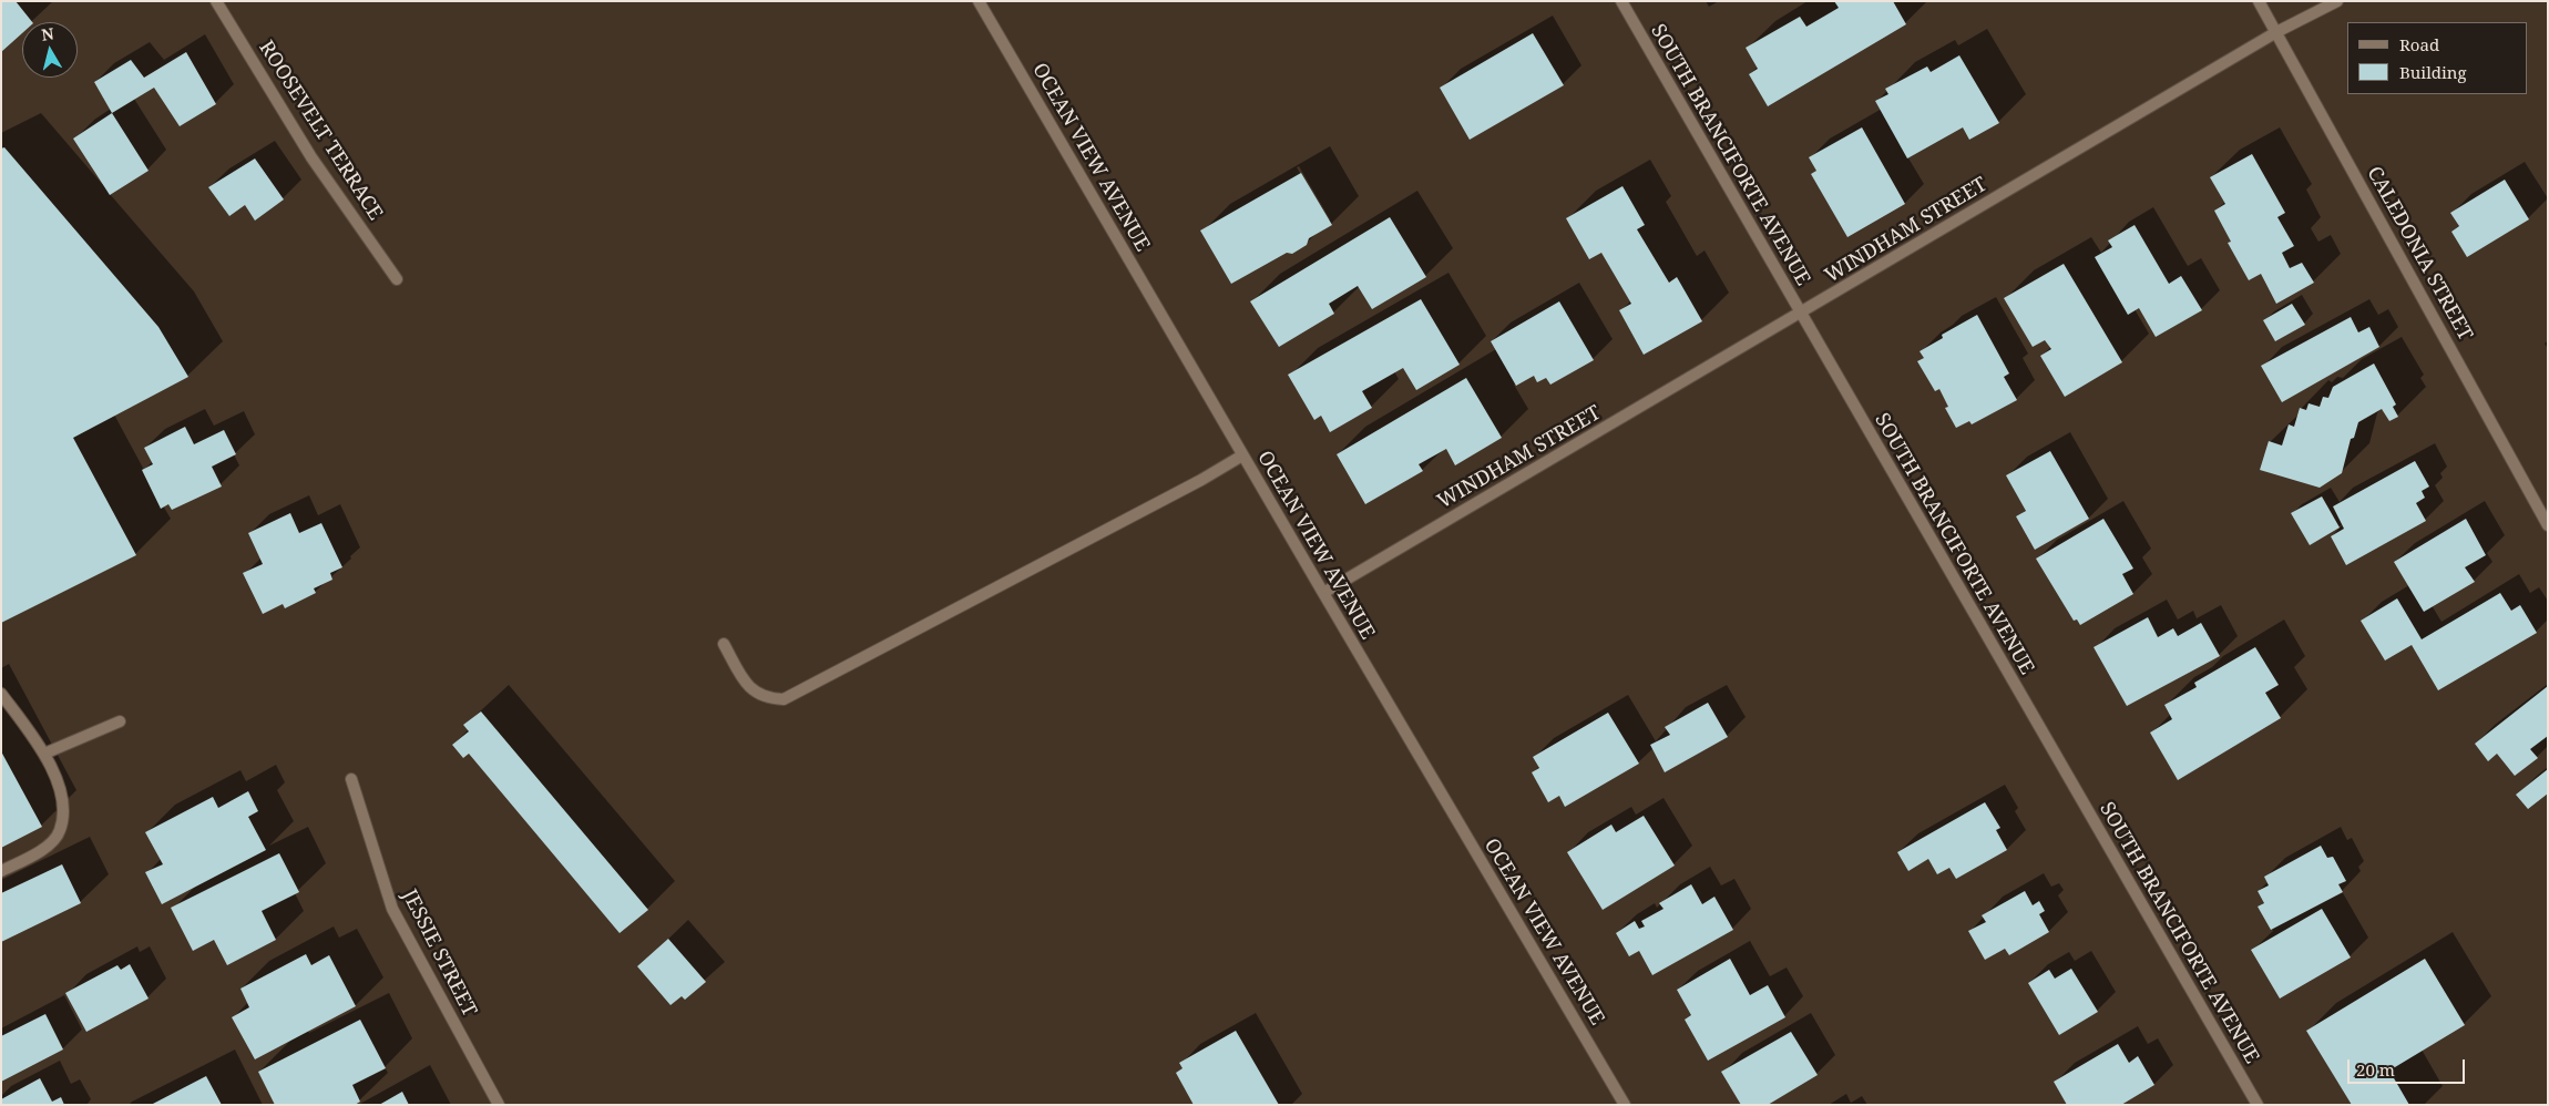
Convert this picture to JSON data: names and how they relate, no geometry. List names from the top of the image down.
{
  "streets": {
    "street": [
      "ROOSEVELT TERRACE",
      "SOUTH BRANCIFORTE AVENUE",
      "OCEAN VIEW AVENUE",
      "WINDHAM STREET",
      "CALEDONIA STREET",
      "JESSIE STREET"
    ]
  },
  "crossings": [
    ["SOUTH BRANCIFORTE AVENUE", "WINDHAM STREET"],
    ["OCEAN VIEW AVENUE", "WINDHAM STREET"],
    ["WINDHAM STREET", "CALEDONIA STREET"]
  ],
  "legend": ["Road", "Building"],
  "scale_bar": "20 m",
  "north": "top"
}
